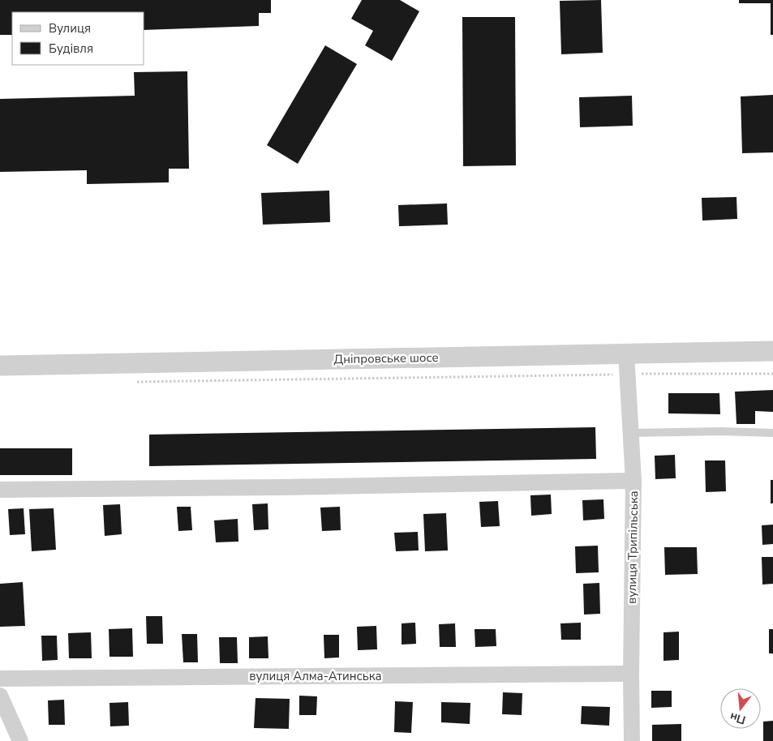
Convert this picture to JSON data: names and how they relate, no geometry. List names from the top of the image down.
{
  "streets": {
    "street": ["Дніпровське шосе", "вулиця Трипільська", "вулиця Алма-Атинська"]
  },
  "crossings": [
    ["Дніпровське шосе", "вулиця Трипільська"],
    ["вулиця Трипільська", "вулиця Алма-Атинська"]
  ],
  "legend": ["Вулиця", "Будівля"],
  "north": "bottom"
}
